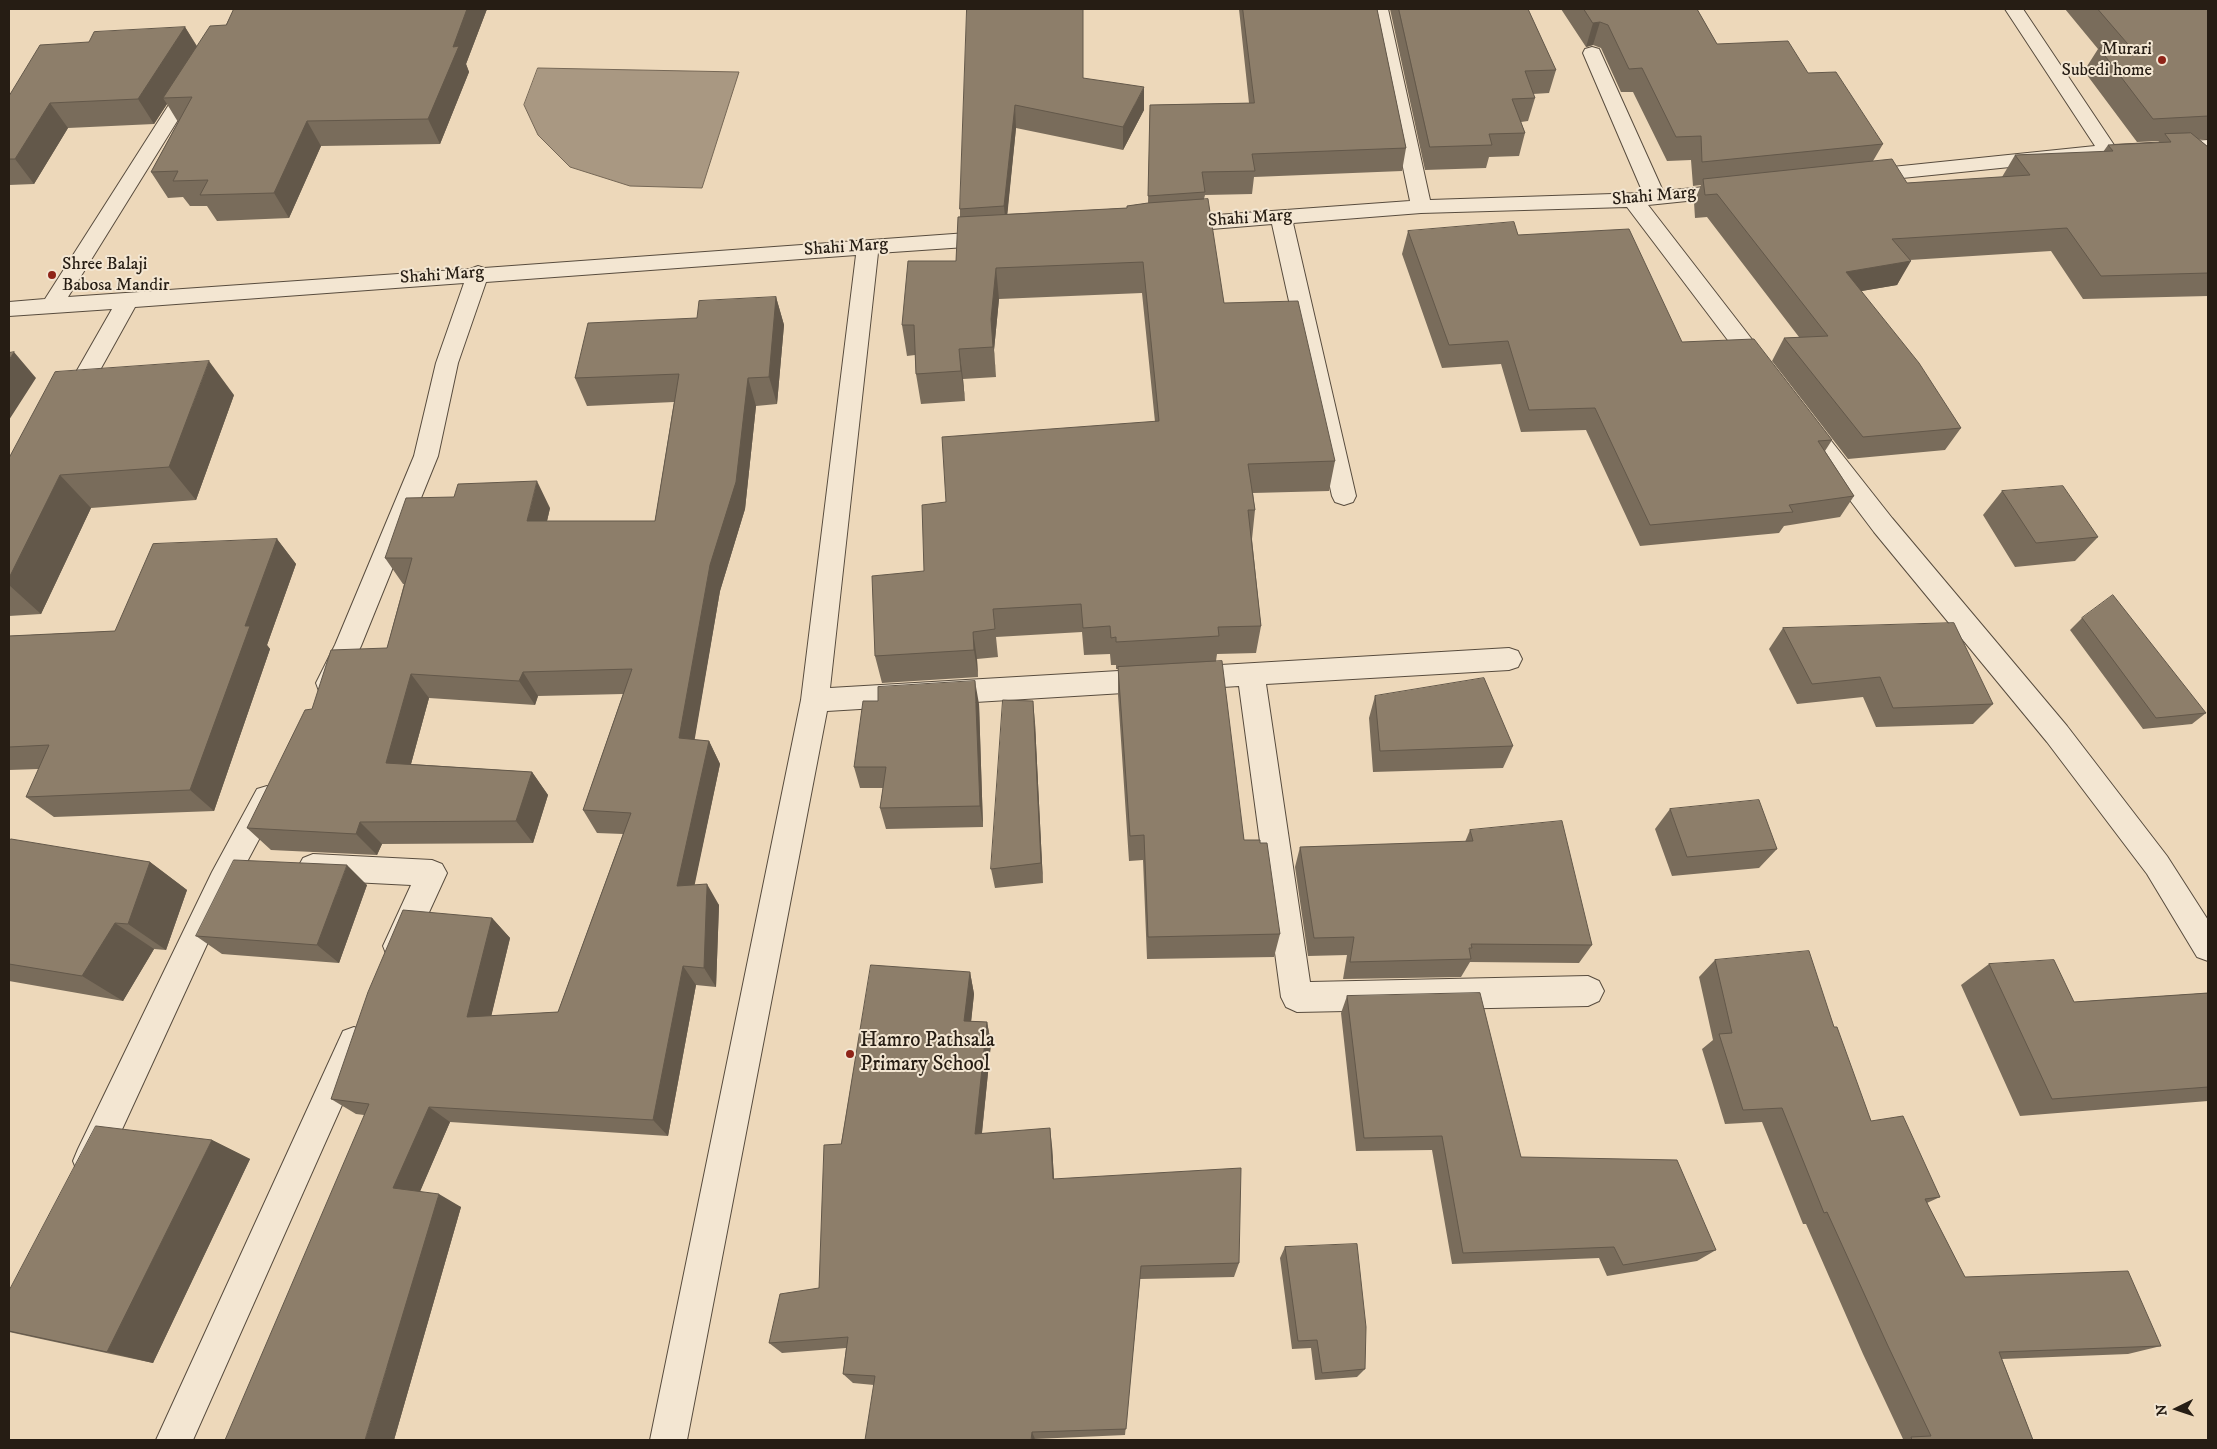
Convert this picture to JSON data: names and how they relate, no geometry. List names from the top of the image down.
{
  "streets": {
    "street": ["Shahi Marg"]
  },
  "places": ["Murari Subedi home", "Shree Balaji Babosa Mandir", "Hamro Pathsala Primary School"],
  "north": "left"
}
